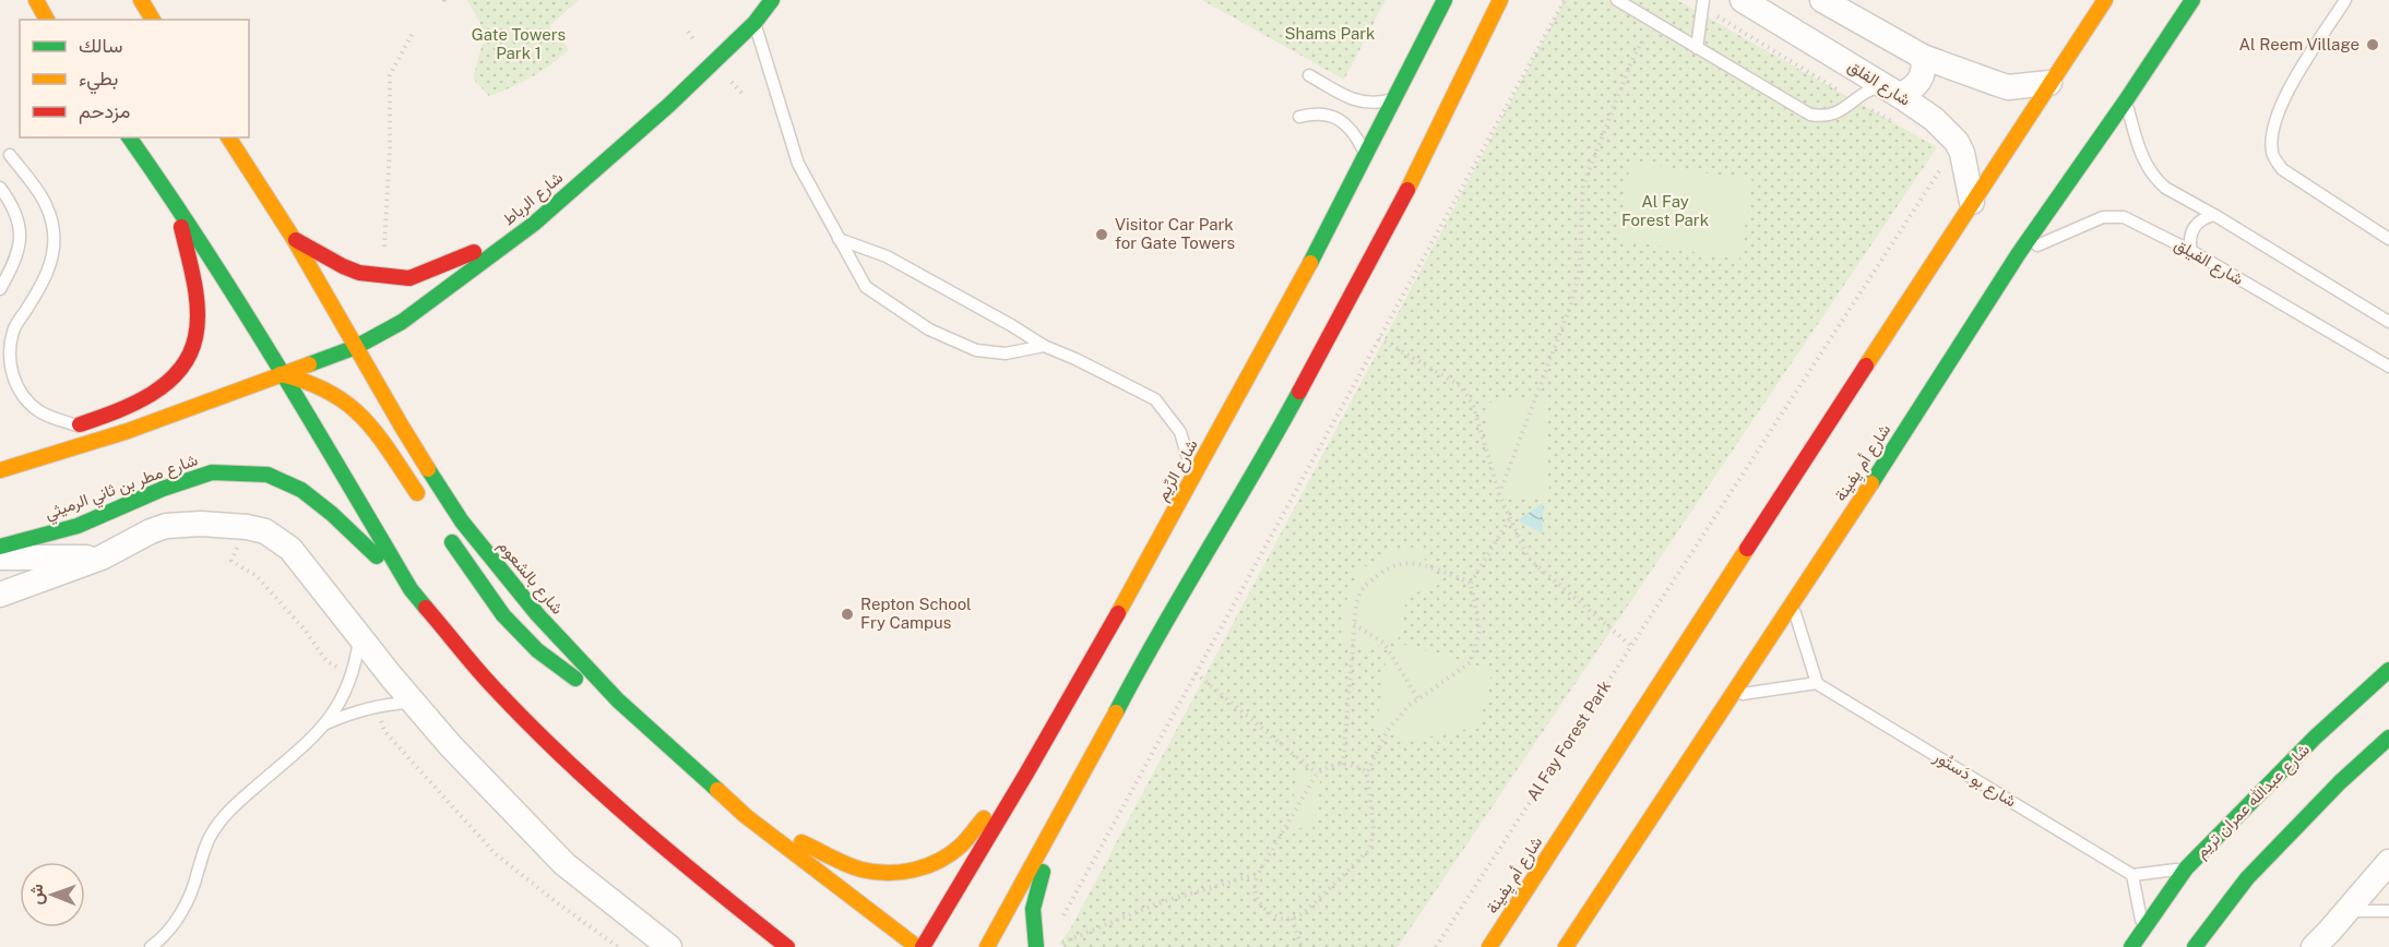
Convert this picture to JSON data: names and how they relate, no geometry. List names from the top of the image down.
{
  "streets": {
    "main road": [
      "شارع الرباط",
      "شارع أم يِفينة",
      "شارع الرِّيم",
      "شارع مطر بن ثاني الرميثي",
      "شارع بالشعوم",
      "شارع عبدالله عمران تريم"
    ],
    "street": ["شارع الفلق"],
    "lane": ["شارع الفيلق", "شارع بو دَستُور"],
    "path": ["Al Fay Forest Park"]
  },
  "crossings": [
    ["شارع الفلق", "شارع أم يِفينة"],
    ["شارع الرباط", "شارع بالشعوم"],
    ["شارع الفيلق", "شارع أم يِفينة"]
  ],
  "parks": ["Shams Park", "Gate Towers Park 1", "Al Fay Forest Park"],
  "places": ["Al Reem Village", "Visitor Car Park for Gate Towers", "Repton School Fry Campus"],
  "legend": ["سالك", "بطيء", "مزدحم"],
  "north": "left"
}
